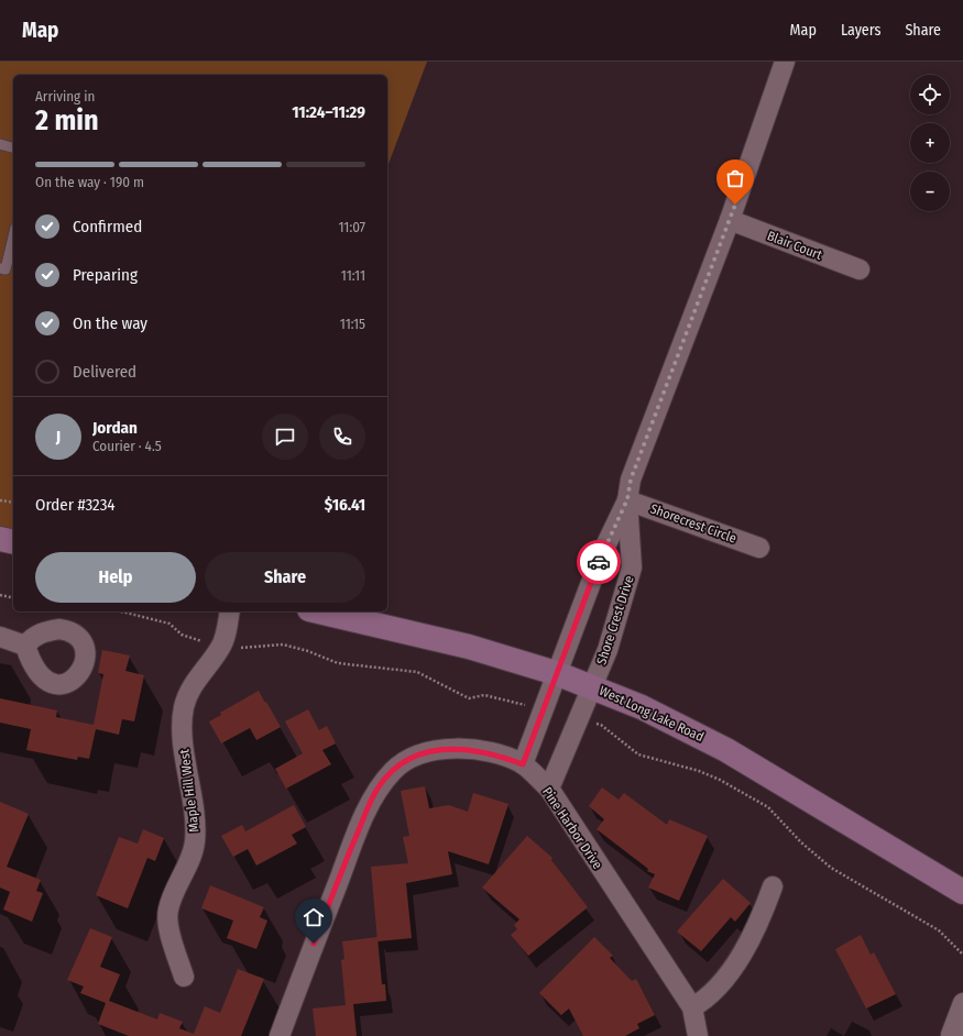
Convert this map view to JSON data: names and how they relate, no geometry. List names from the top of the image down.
{
  "streets": {
    "main road": ["West Long Lake Road"],
    "street": [
      "Blair Court",
      "Shorecrest Circle",
      "Shore Crest Drive",
      "Maple Hill West",
      "Pine Harbor Drive"
    ]
  },
  "crossings": [
    ["Blair Court", "Shore Crest Drive"],
    ["Shorecrest Circle", "Shore Crest Drive"],
    ["Shore Crest Drive", "West Long Lake Road"],
    ["Shore Crest Drive", "Pine Harbor Drive"]
  ],
  "page": {
    "header": "Map",
    "nav": ["Map", "Layers", "Share"],
    "map_buttons": ["+", "−"],
    "heading": ["2 min", "Arriving in", "11:24–11:29"],
    "panel": [
      "Jordan",
      "Courier · 4.5",
      "Order #3234",
      "$16.41"
    ],
    "bar": "On the way · 190 m",
    "list": [
      ["Confirmed", "11:07"],
      ["Preparing", "11:11"],
      ["On the way", "11:15"],
      "Delivered"
    ],
    "round": "J",
    "buttons": ["Help", "Share"]
  }
}
